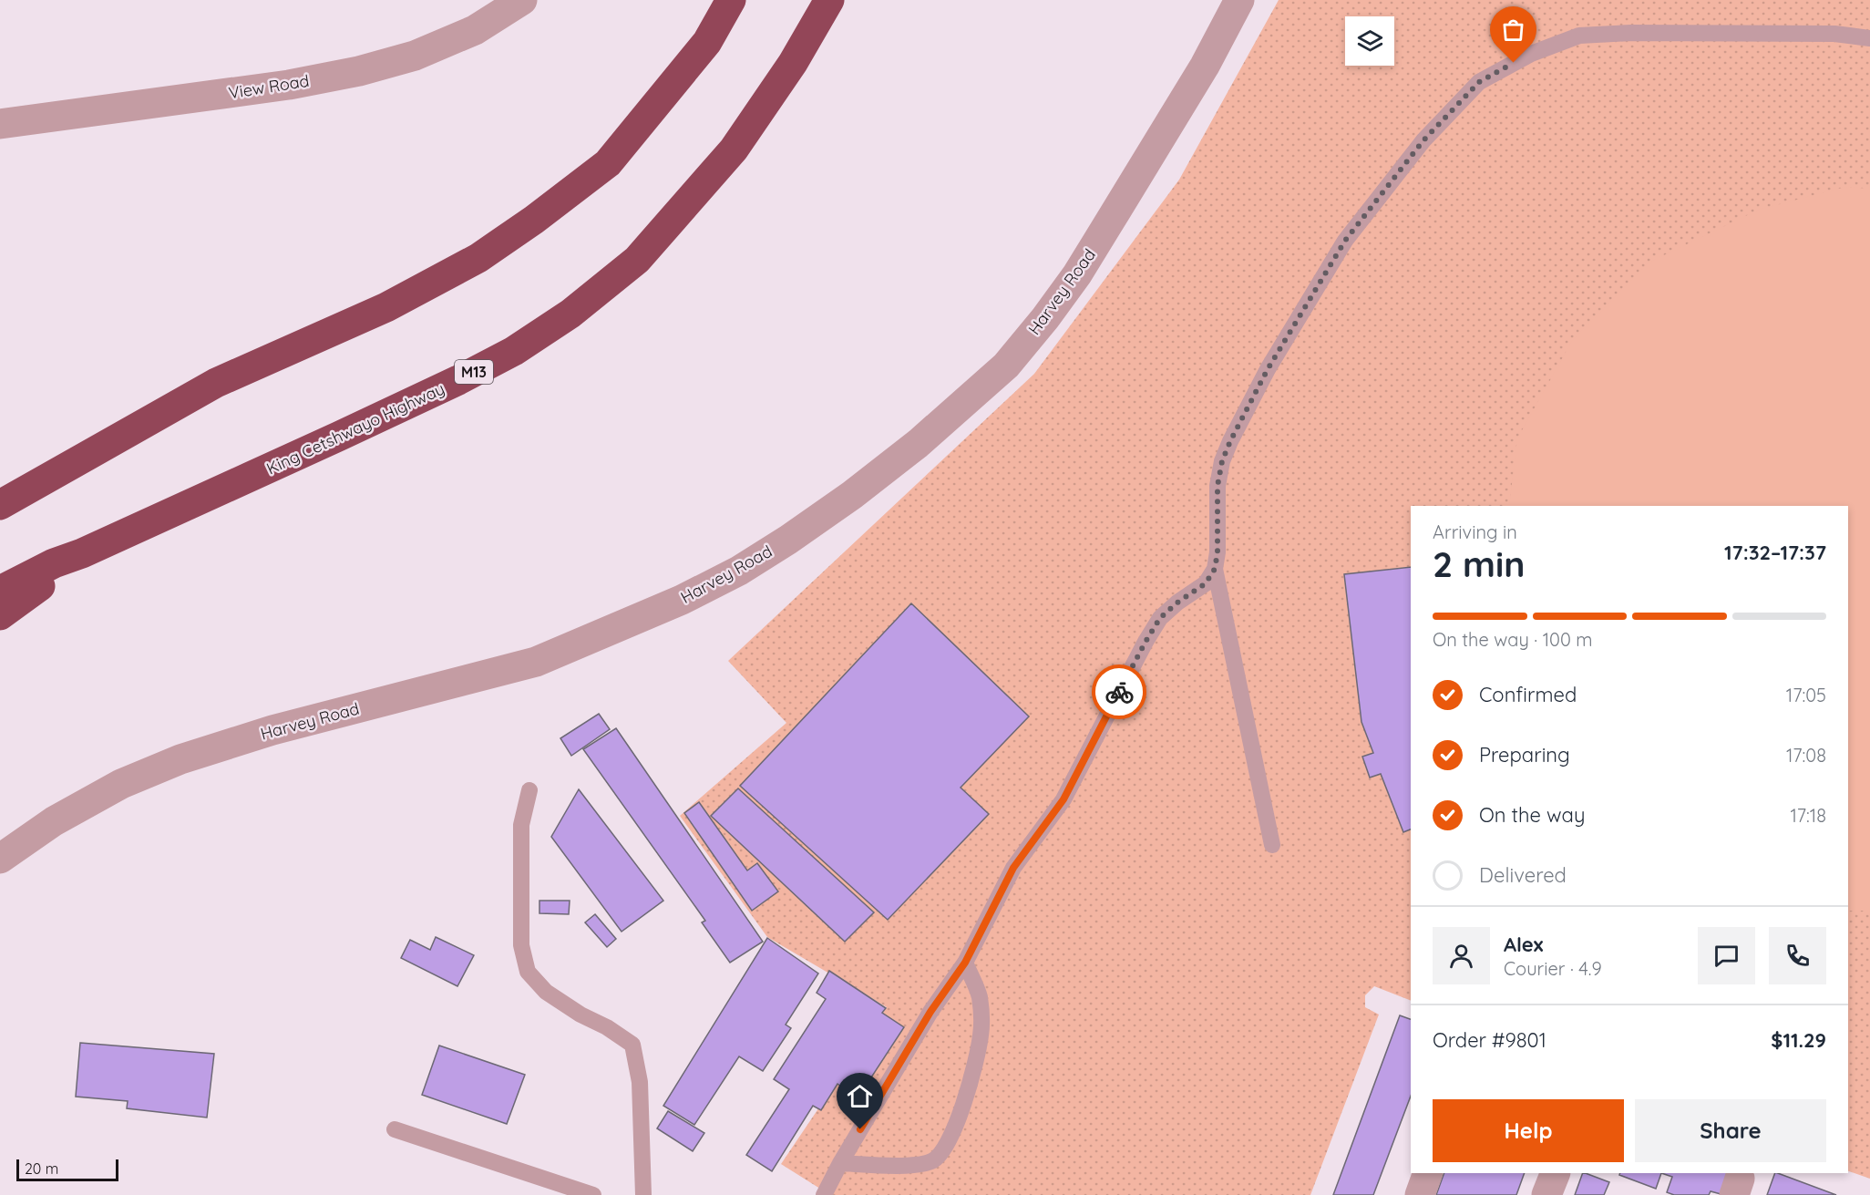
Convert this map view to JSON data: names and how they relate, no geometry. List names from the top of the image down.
{
  "streets": {
    "highway": ["M13", "King Cetshwayo Highway"],
    "street": ["View Road", "Harvey Road"]
  },
  "scale_bar": "20 m",
  "page": {
    "heading": ["2 min", "Arriving in", "17:32–17:37"],
    "panel": [
      "Alex",
      "Courier · 4.9",
      "Order #9801",
      "$11.29"
    ],
    "bar": "On the way · 100 m",
    "list": [
      ["Confirmed", "17:05"],
      ["Preparing", "17:08"],
      ["On the way", "17:18"],
      "Delivered"
    ],
    "buttons": ["Help", "Share"],
    "scale": "20 m"
  }
}
